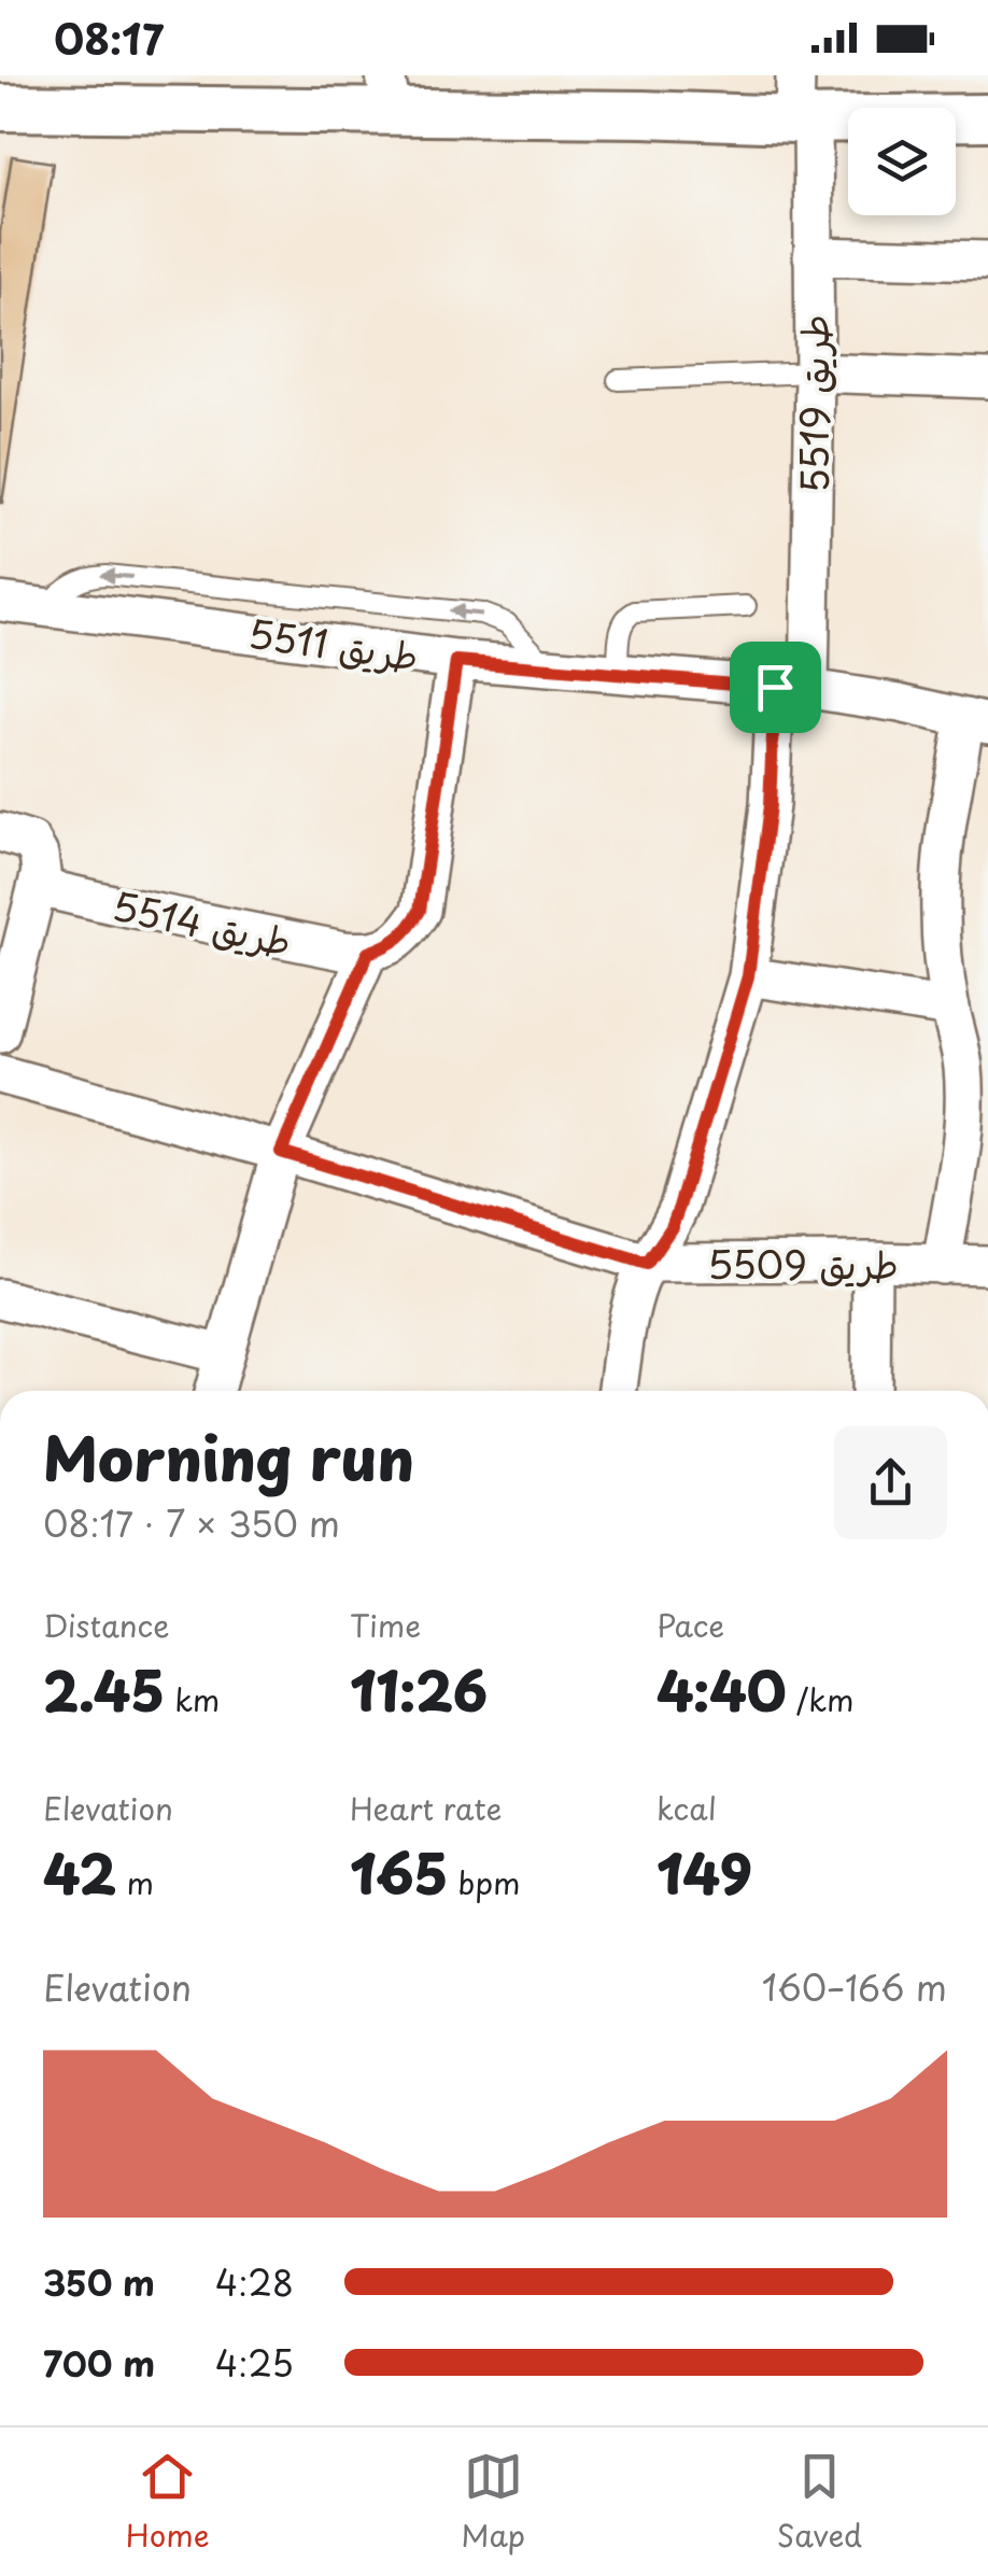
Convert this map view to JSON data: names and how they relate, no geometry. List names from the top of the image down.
{
  "streets": {
    "street": [
      "طريق 5519",
      "طريق 5511",
      "طريق 5514",
      "طريق 5509"
    ]
  },
  "crossings": [
    ["طريق 5519", "طريق 5511"],
    ["طريق 5519", "طريق 5509"]
  ],
  "page": {
    "status": "08:17",
    "heading": ["Morning run", "08:17 · 7 × 350 m"],
    "stats": [
      ["Distance", "2.45 km"],
      ["Time", "11:26"],
      ["Pace", "4:40 /km"],
      ["Elevation", "42 m"],
      ["Heart rate", "165 bpm"],
      ["kcal", "149"]
    ],
    "chart": ["Elevation", "160–166 m"],
    "list": [
      {
        "name": "350 m",
        "note": "4:28"
      },
      {
        "name": "700 m",
        "note": "4:25"
      }
    ],
    "tabs": ["Home", "Map", "Saved"]
  }
}
